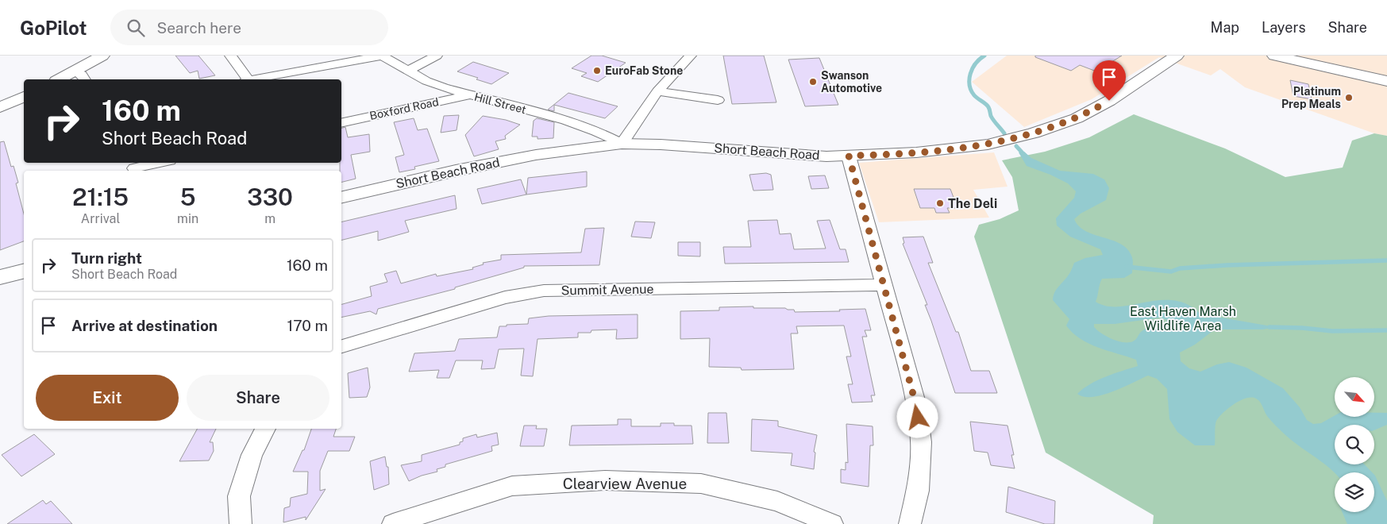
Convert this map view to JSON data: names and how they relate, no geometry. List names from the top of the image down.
{
  "streets": {
    "main road": ["Short Beach Road"],
    "street": [
      "Hill Street",
      "Boxford Road",
      "Summit Avenue",
      "Clearview Avenue"
    ]
  },
  "crossings": [
    ["Hill Street", "Boxford Road"],
    ["Hill Street", "Short Beach Road"]
  ],
  "parks": ["East Haven Marsh Wildlife Area"],
  "places": [
    "EuroFab Stone",
    "Swanson Automotive",
    "Platinum Prep Meals",
    "The Deli"
  ],
  "north": "bottom right",
  "page": {
    "header": "GoPilot",
    "search": "Search here",
    "nav": ["Map", "Layers", "Share"],
    "turn": ["160 m", "Short Beach Road"],
    "eta": [
      "21:15",
      "Arrival",
      "5",
      "min",
      "330",
      "m"
    ],
    "list": [
      {
        "name": "Turn right",
        "note": "Short Beach Road",
        "value": "160 m"
      },
      {
        "name": "Arrive at destination",
        "value": "170 m"
      }
    ],
    "buttons": ["Exit", "Share"]
  }
}
